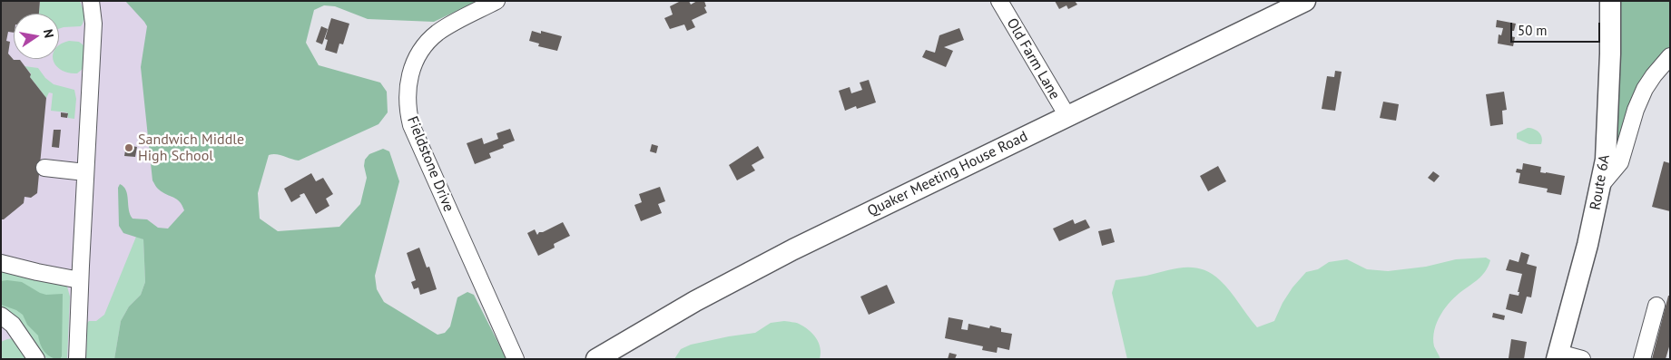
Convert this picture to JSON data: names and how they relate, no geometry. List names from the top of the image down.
{
  "streets": {
    "main road": ["Quaker Meeting House Road", "Route 6A"],
    "street": ["Old Farm Lane", "Fieldstone Drive"]
  },
  "crossings": [
    ["Old Farm Lane", "Quaker Meeting House Road"]
  ],
  "places": ["Sandwich Middle High School"],
  "scale_bar": "50 m",
  "north": "right"
}
